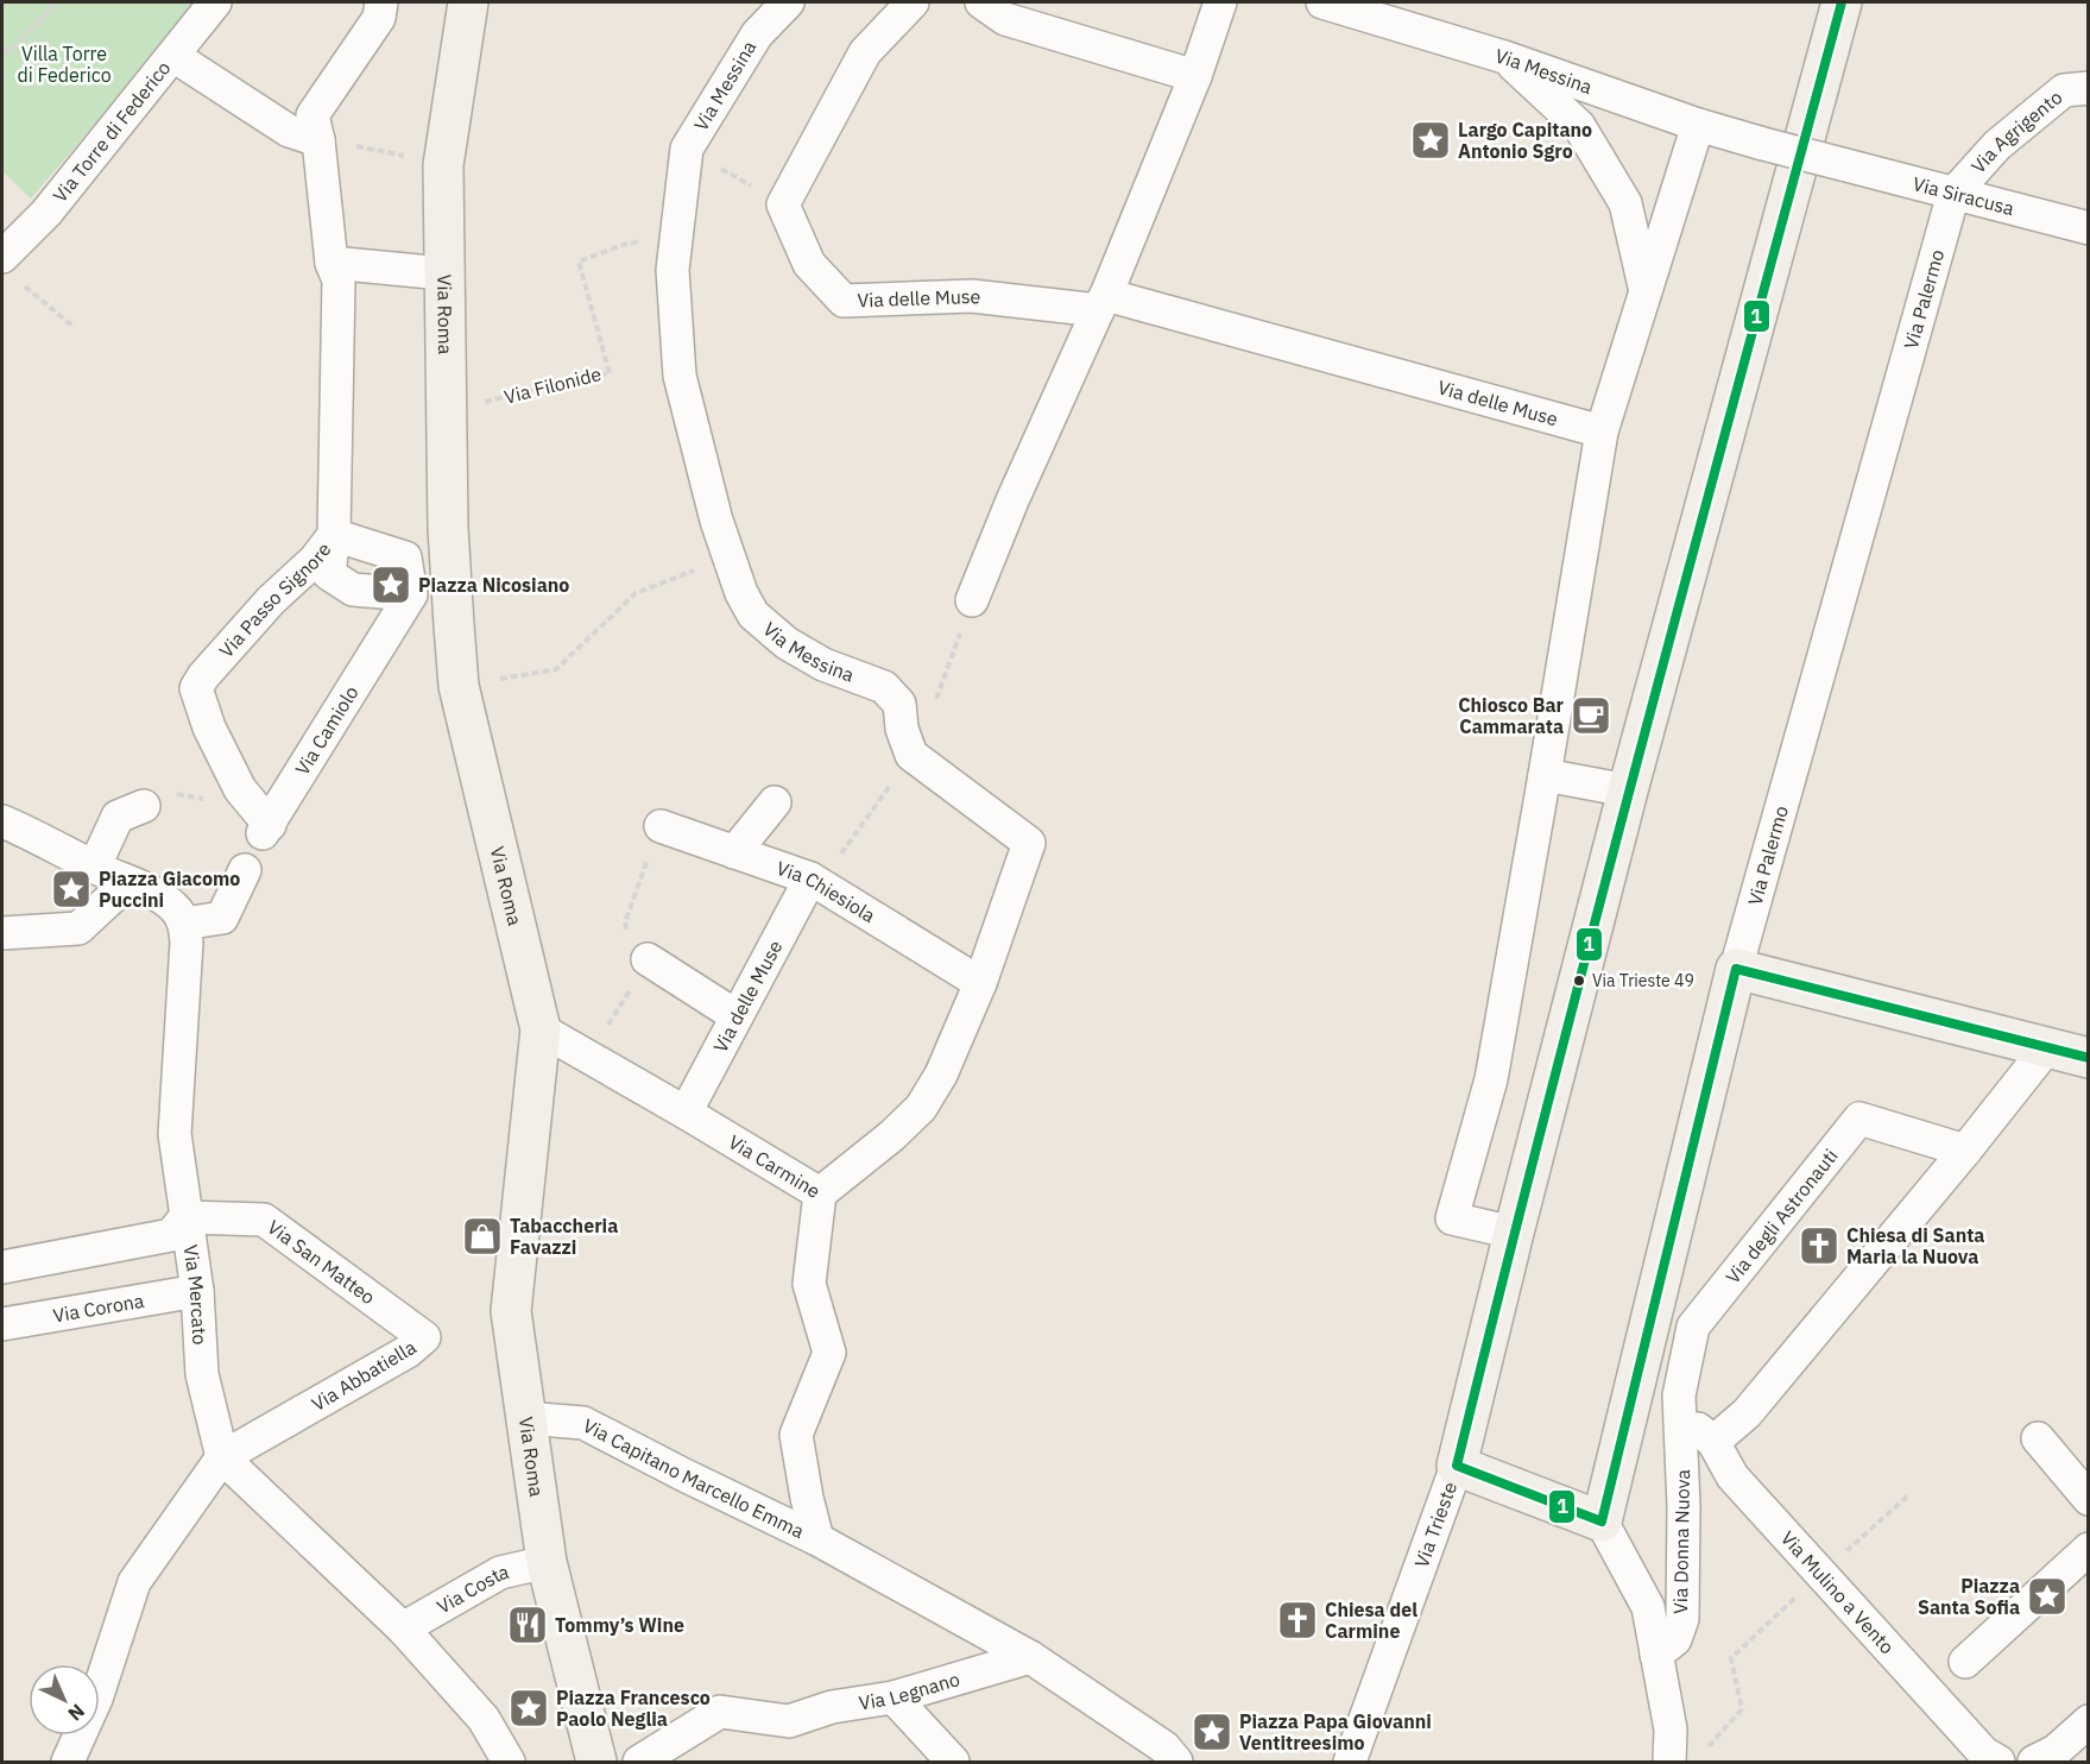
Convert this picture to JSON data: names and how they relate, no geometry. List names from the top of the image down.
{
  "streets": {
    "street": [
      "Via Messina",
      "Via Torre di Federico",
      "Via Agrigento",
      "Via Siracusa",
      "Via Palermo",
      "Via delle Muse",
      "Via Roma",
      "Via Passo Signore",
      "Via Camiolo",
      "Via Chiesiola",
      "Via Carmine",
      "Via degli Astronauti",
      "Via San Matteo",
      "Via Mercato",
      "Via Corona",
      "Via Abbatiella",
      "Via Capitano Marcello Emma",
      "Via Trieste",
      "Via Donna Nuova",
      "Via Costa",
      "Via Mulino a Vento",
      "Via Legnano"
    ],
    "path": ["Via Filonide"]
  },
  "crossings": [
    ["Via Messina", "Via Siracusa"],
    ["Via Messina", "Via Chiesiola"],
    ["Via Messina", "Via Carmine"],
    ["Via Agrigento", "Via Siracusa"],
    ["Via Agrigento", "Via Palermo"],
    ["Via Siracusa", "Via Palermo"],
    ["Via Palermo", "Via Donna Nuova"],
    ["Via delle Muse", "Via Chiesiola"],
    ["Via delle Muse", "Via Carmine"],
    ["Via Roma", "Via Filonide"],
    ["Via Roma", "Via Carmine"],
    ["Via Roma", "Via Capitano Marcello Emma"],
    ["Via Roma", "Via Costa"],
    ["Via Passo Signore", "Via Camiolo"],
    ["Via Carmine", "Via Capitano Marcello Emma"],
    ["Via degli Astronauti", "Via Donna Nuova"],
    ["Via degli Astronauti", "Via Mulino a Vento"],
    ["Via San Matteo", "Via Mercato"],
    ["Via San Matteo", "Via Abbatiella"],
    ["Via Mercato", "Via Corona"],
    ["Via Mercato", "Via Abbatiella"],
    ["Via Donna Nuova", "Via Mulino a Vento"]
  ],
  "parks": ["Villa Torre di Federico"],
  "places": {
    "place": [
      "Largo Capitano Antonio Sgro",
      "Piazza Nicosiano",
      "Piazza Giacomo Puccini",
      "Piazza Santa Sofia",
      "Piazza Francesco Paolo Neglia",
      "Piazza Papa Giovanni Ventitreesimo"
    ],
    "cafe": ["Chiosco Bar Cammarata"],
    "other": ["Via Trieste 49"],
    "shop": ["Tabaccheria Favazzi"],
    "church": ["Chiesa di Santa Maria la Nuova", "Chiesa del Carmine"],
    "restaurant": ["Tommy’s Wine"]
  },
  "lines": ["transit line 1"],
  "north": "bottom right"
}
